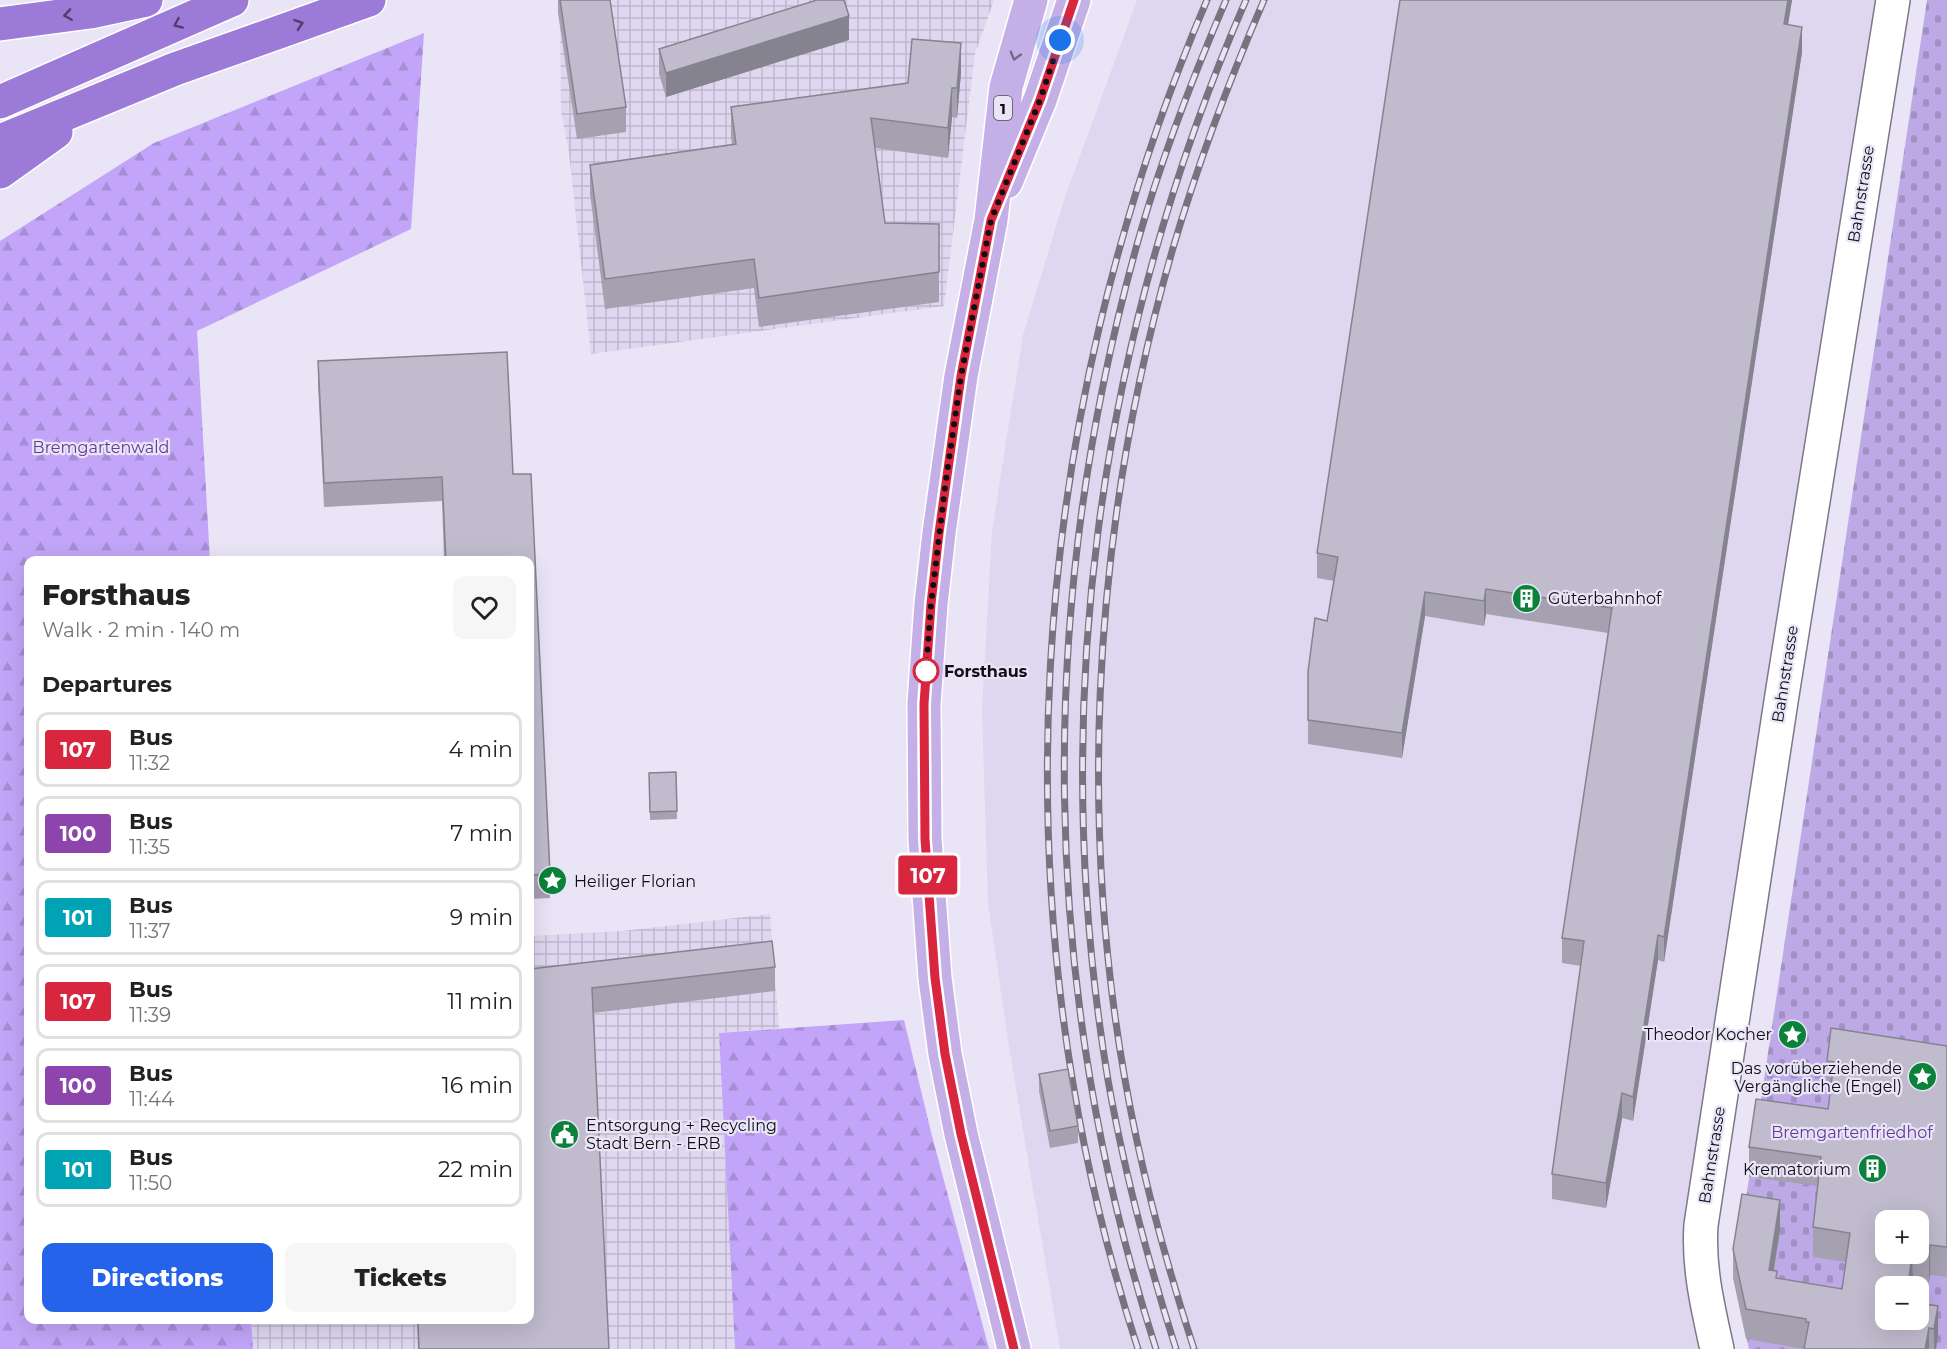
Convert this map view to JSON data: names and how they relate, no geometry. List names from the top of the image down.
{
  "streets": {
    "main road": ["1"],
    "street": ["Bahnstrasse"]
  },
  "parks": ["Bremgartenwald", "Bremgartenfriedhof"],
  "places": {
    "building": ["Güterbahnhof", "Krematorium"],
    "other": ["Forsthaus"],
    "place": ["Heiliger Florian", "Theodor Kocher", "Das vorüberziehende Vergängliche (Engel)"],
    "public building": ["Entsorgung + Recycling Stadt Bern - ERB"]
  },
  "lines": ["bus line 107"],
  "page": {
    "on_map": "107",
    "heading": [
      ["Forsthaus", "Walk · 2 min · 140 m"],
      "Departures"
    ],
    "list": [
      {
        "mark": "107",
        "name": "Bus",
        "note": "11:32",
        "value": "4 min"
      },
      {
        "mark": "100",
        "name": "Bus",
        "note": "11:35",
        "value": "7 min"
      },
      {
        "mark": "101",
        "name": "Bus",
        "note": "11:37",
        "value": "9 min"
      },
      {
        "mark": "107",
        "name": "Bus",
        "note": "11:39",
        "value": "11 min"
      },
      {
        "mark": "100",
        "name": "Bus",
        "note": "11:44",
        "value": "16 min"
      },
      {
        "mark": "101",
        "name": "Bus",
        "note": "11:50",
        "value": "22 min"
      }
    ],
    "map_buttons": ["+", "−"],
    "buttons": ["Directions", "Tickets"]
  }
}
